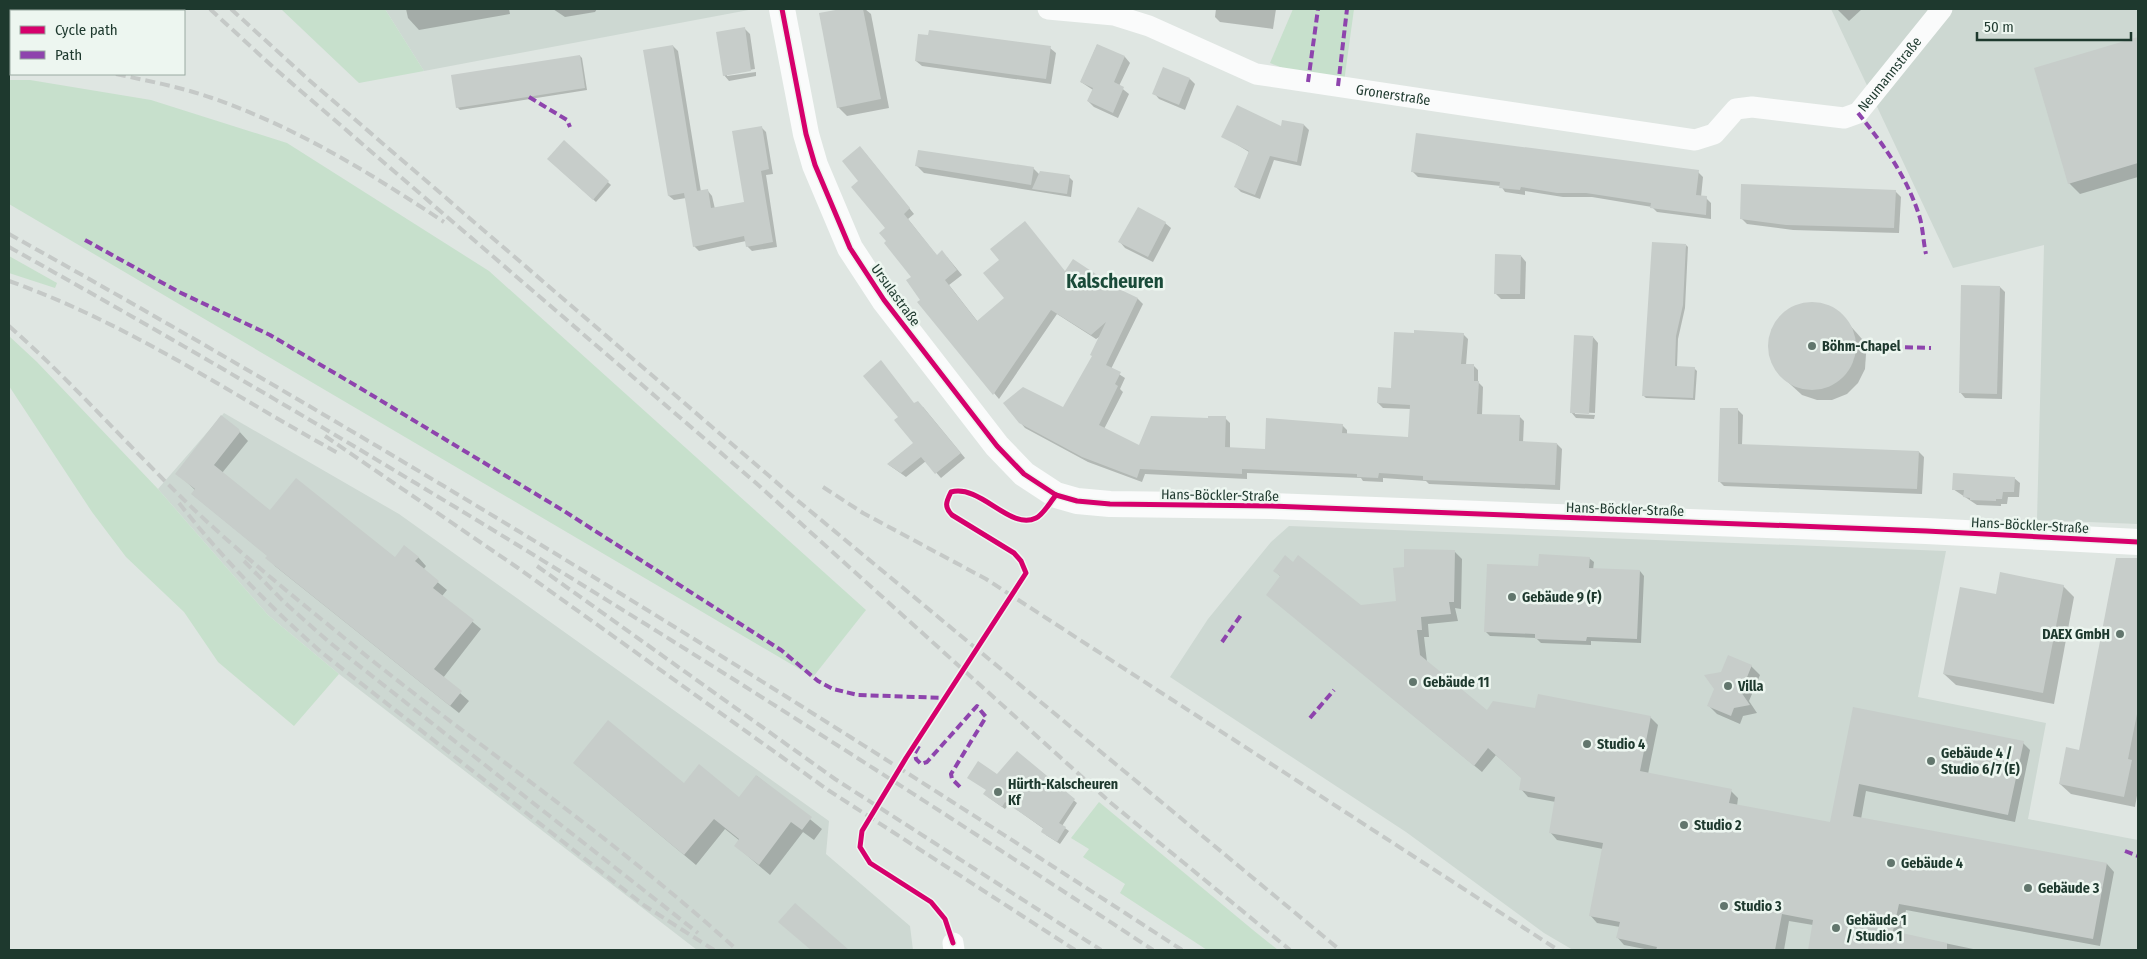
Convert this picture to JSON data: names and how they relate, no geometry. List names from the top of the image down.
{
  "streets": {
    "street": [
      "Neumannstraße",
      "Gronerstraße",
      "Ursulastraße",
      "Hans-Böckler-Straße"
    ]
  },
  "crossings": [
    ["Neumannstraße", "Gronerstraße"],
    ["Ursulastraße", "Hans-Böckler-Straße"]
  ],
  "districts": ["Kalscheuren"],
  "places": [
    "Böhm-Chapel",
    "Gebäude 9 (F)",
    "DAEX GmbH",
    "Gebäude 11",
    "Villa",
    "Studio 4",
    "Gebäude 4 / Studio 6/7 (E)",
    "Hürth-Kalscheuren Kf",
    "Studio 2",
    "Gebäude 4",
    "Gebäude 3",
    "Studio 3",
    "Gebäude 1 / Studio 1"
  ],
  "legend": ["Cycle path", "Path"],
  "scale_bar": "50 m"
}
